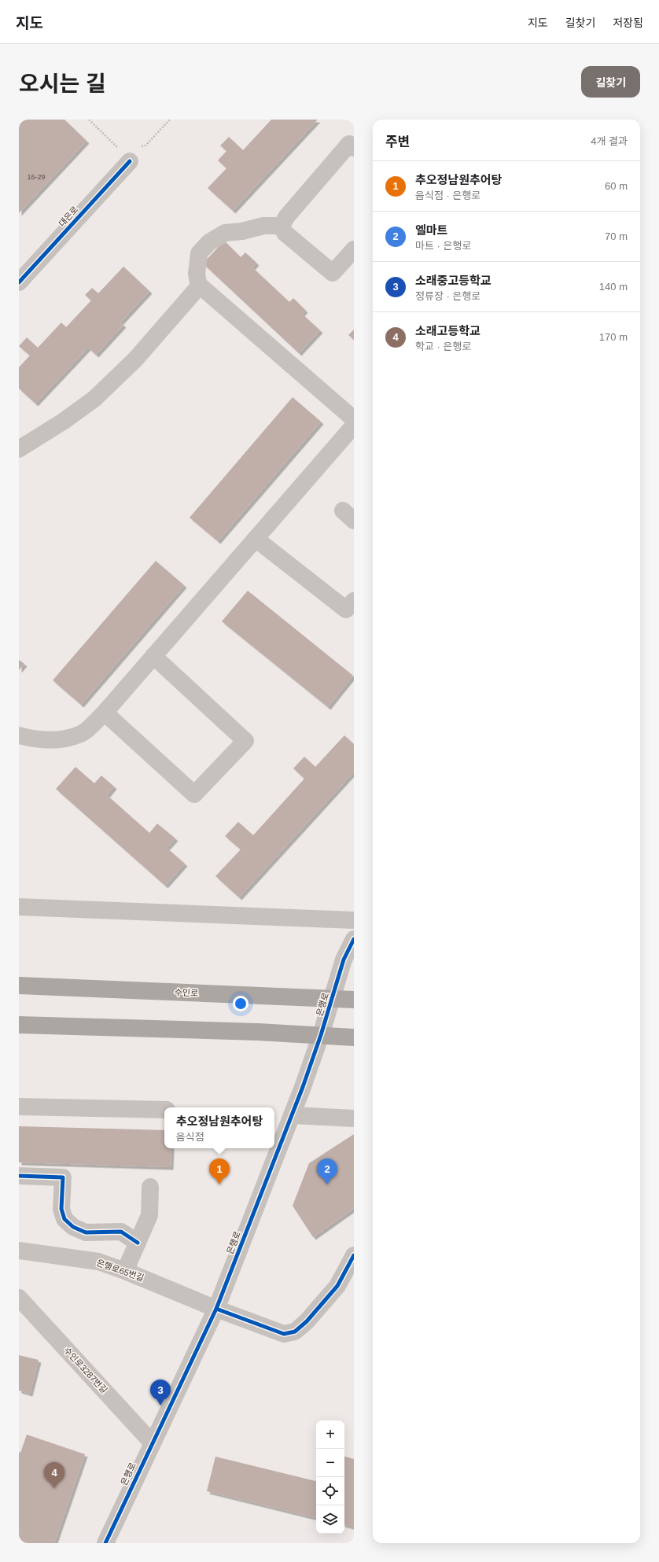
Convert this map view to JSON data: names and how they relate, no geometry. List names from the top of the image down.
{
  "streets": {
    "main road": ["수인로"],
    "street": [
      "대은로",
      "은행로",
      "은행로65번길",
      "수인로3287번길"
    ]
  },
  "crossings": [
    ["수인로", "은행로"],
    ["은행로", "은행로65번길"],
    ["은행로", "수인로3287번길"]
  ],
  "house_numbers": ["16-29"],
  "page": {
    "header": "지도",
    "nav": ["지도", "길찾기", "저장됨"],
    "title": "오시는 길",
    "buttons": "길찾기",
    "heading": ["주변", "4개 결과"],
    "list": [
      {
        "mark": "1",
        "name": "추오정남원추어탕",
        "note": "음식점 · 은행로",
        "value": "60 m"
      },
      {
        "mark": "2",
        "name": "엘마트",
        "note": "마트 · 은행로",
        "value": "70 m"
      },
      {
        "mark": "3",
        "name": "소래중고등학교",
        "note": "정류장 · 은행로",
        "value": "140 m"
      },
      {
        "mark": "4",
        "name": "소래고등학교",
        "note": "학교 · 은행로",
        "value": "170 m"
      }
    ],
    "popup": ["추오정남원추어탕", "음식점"],
    "pins": [
      "1",
      "2",
      "3",
      "4"
    ],
    "map_buttons": ["+", "−"]
  }
}
